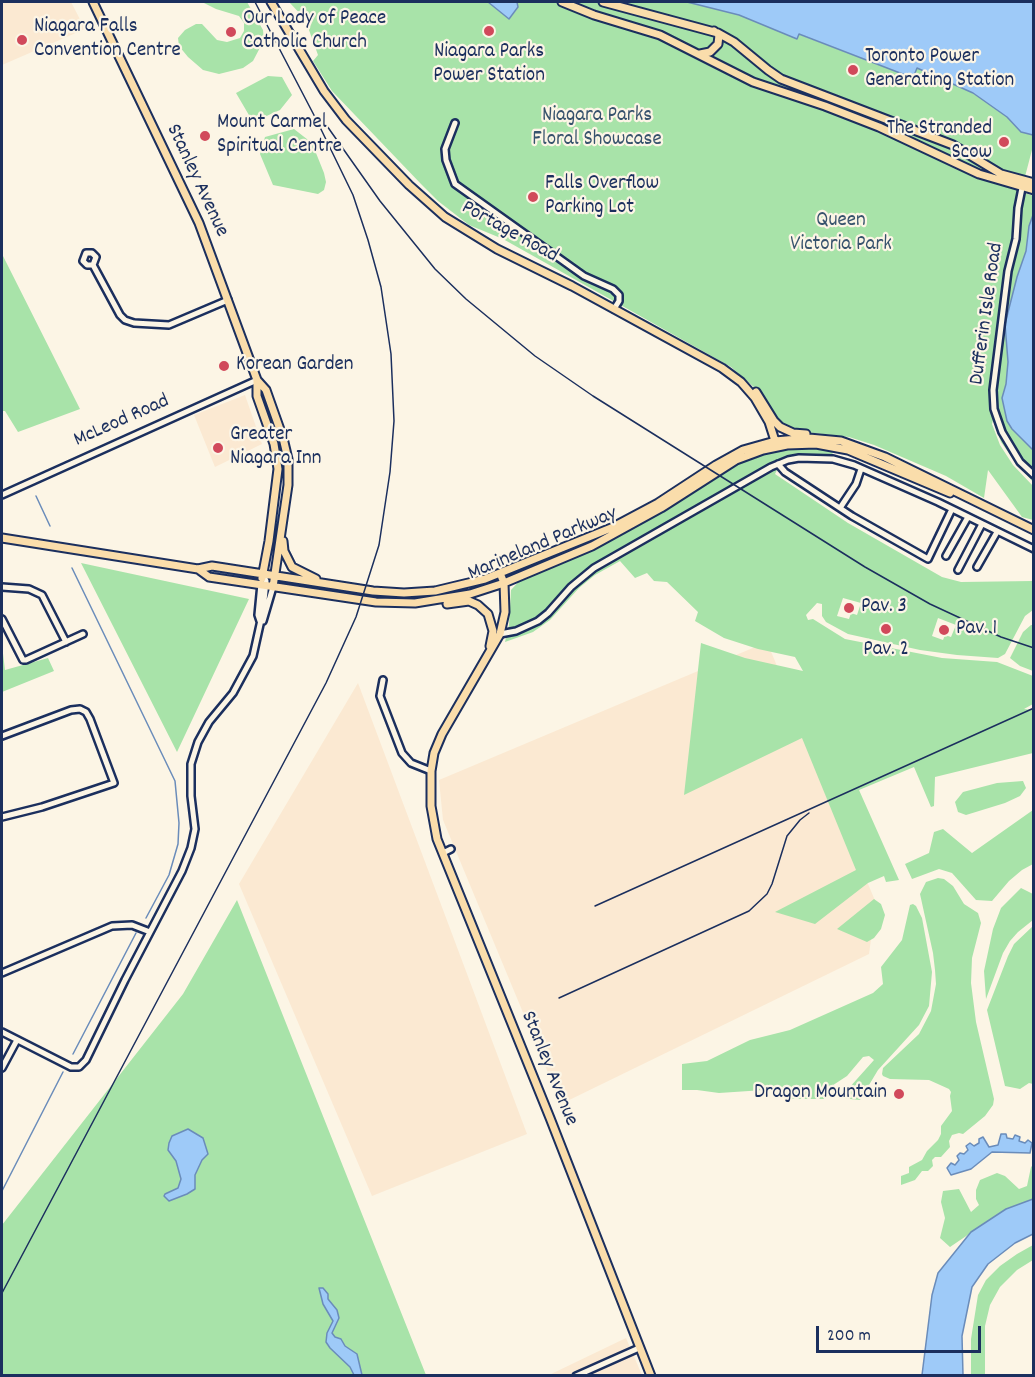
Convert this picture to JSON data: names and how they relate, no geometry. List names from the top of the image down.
{
  "streets": {
    "main road": ["Stanley Avenue", "Portage Road", "Marineland Parkway"],
    "street": ["Dufferin Isle Road", "McLeod Road"]
  },
  "crossings": [
    ["Stanley Avenue", "McLeod Road"],
    ["Stanley Avenue", "Marineland Parkway"],
    ["Portage Road", "Marineland Parkway"]
  ],
  "parks": ["Niagara Parks Floral Showcase", "Queen Victoria Park"],
  "places": [
    "Niagara Parks Power Station",
    "Our Lady of Peace Catholic Church",
    "Niagara Falls Convention Centre",
    "Toronto Power Generating Station",
    "Mount Carmel Spiritual Centre",
    "The Stranded Scow",
    "Falls Overflow Parking Lot",
    "Korean Garden",
    "Greater Niagara Inn",
    "Pav. 3",
    "Pav. 2",
    "Pav. 1",
    "Dragon Mountain"
  ],
  "scale_bar": "200 m"
}
